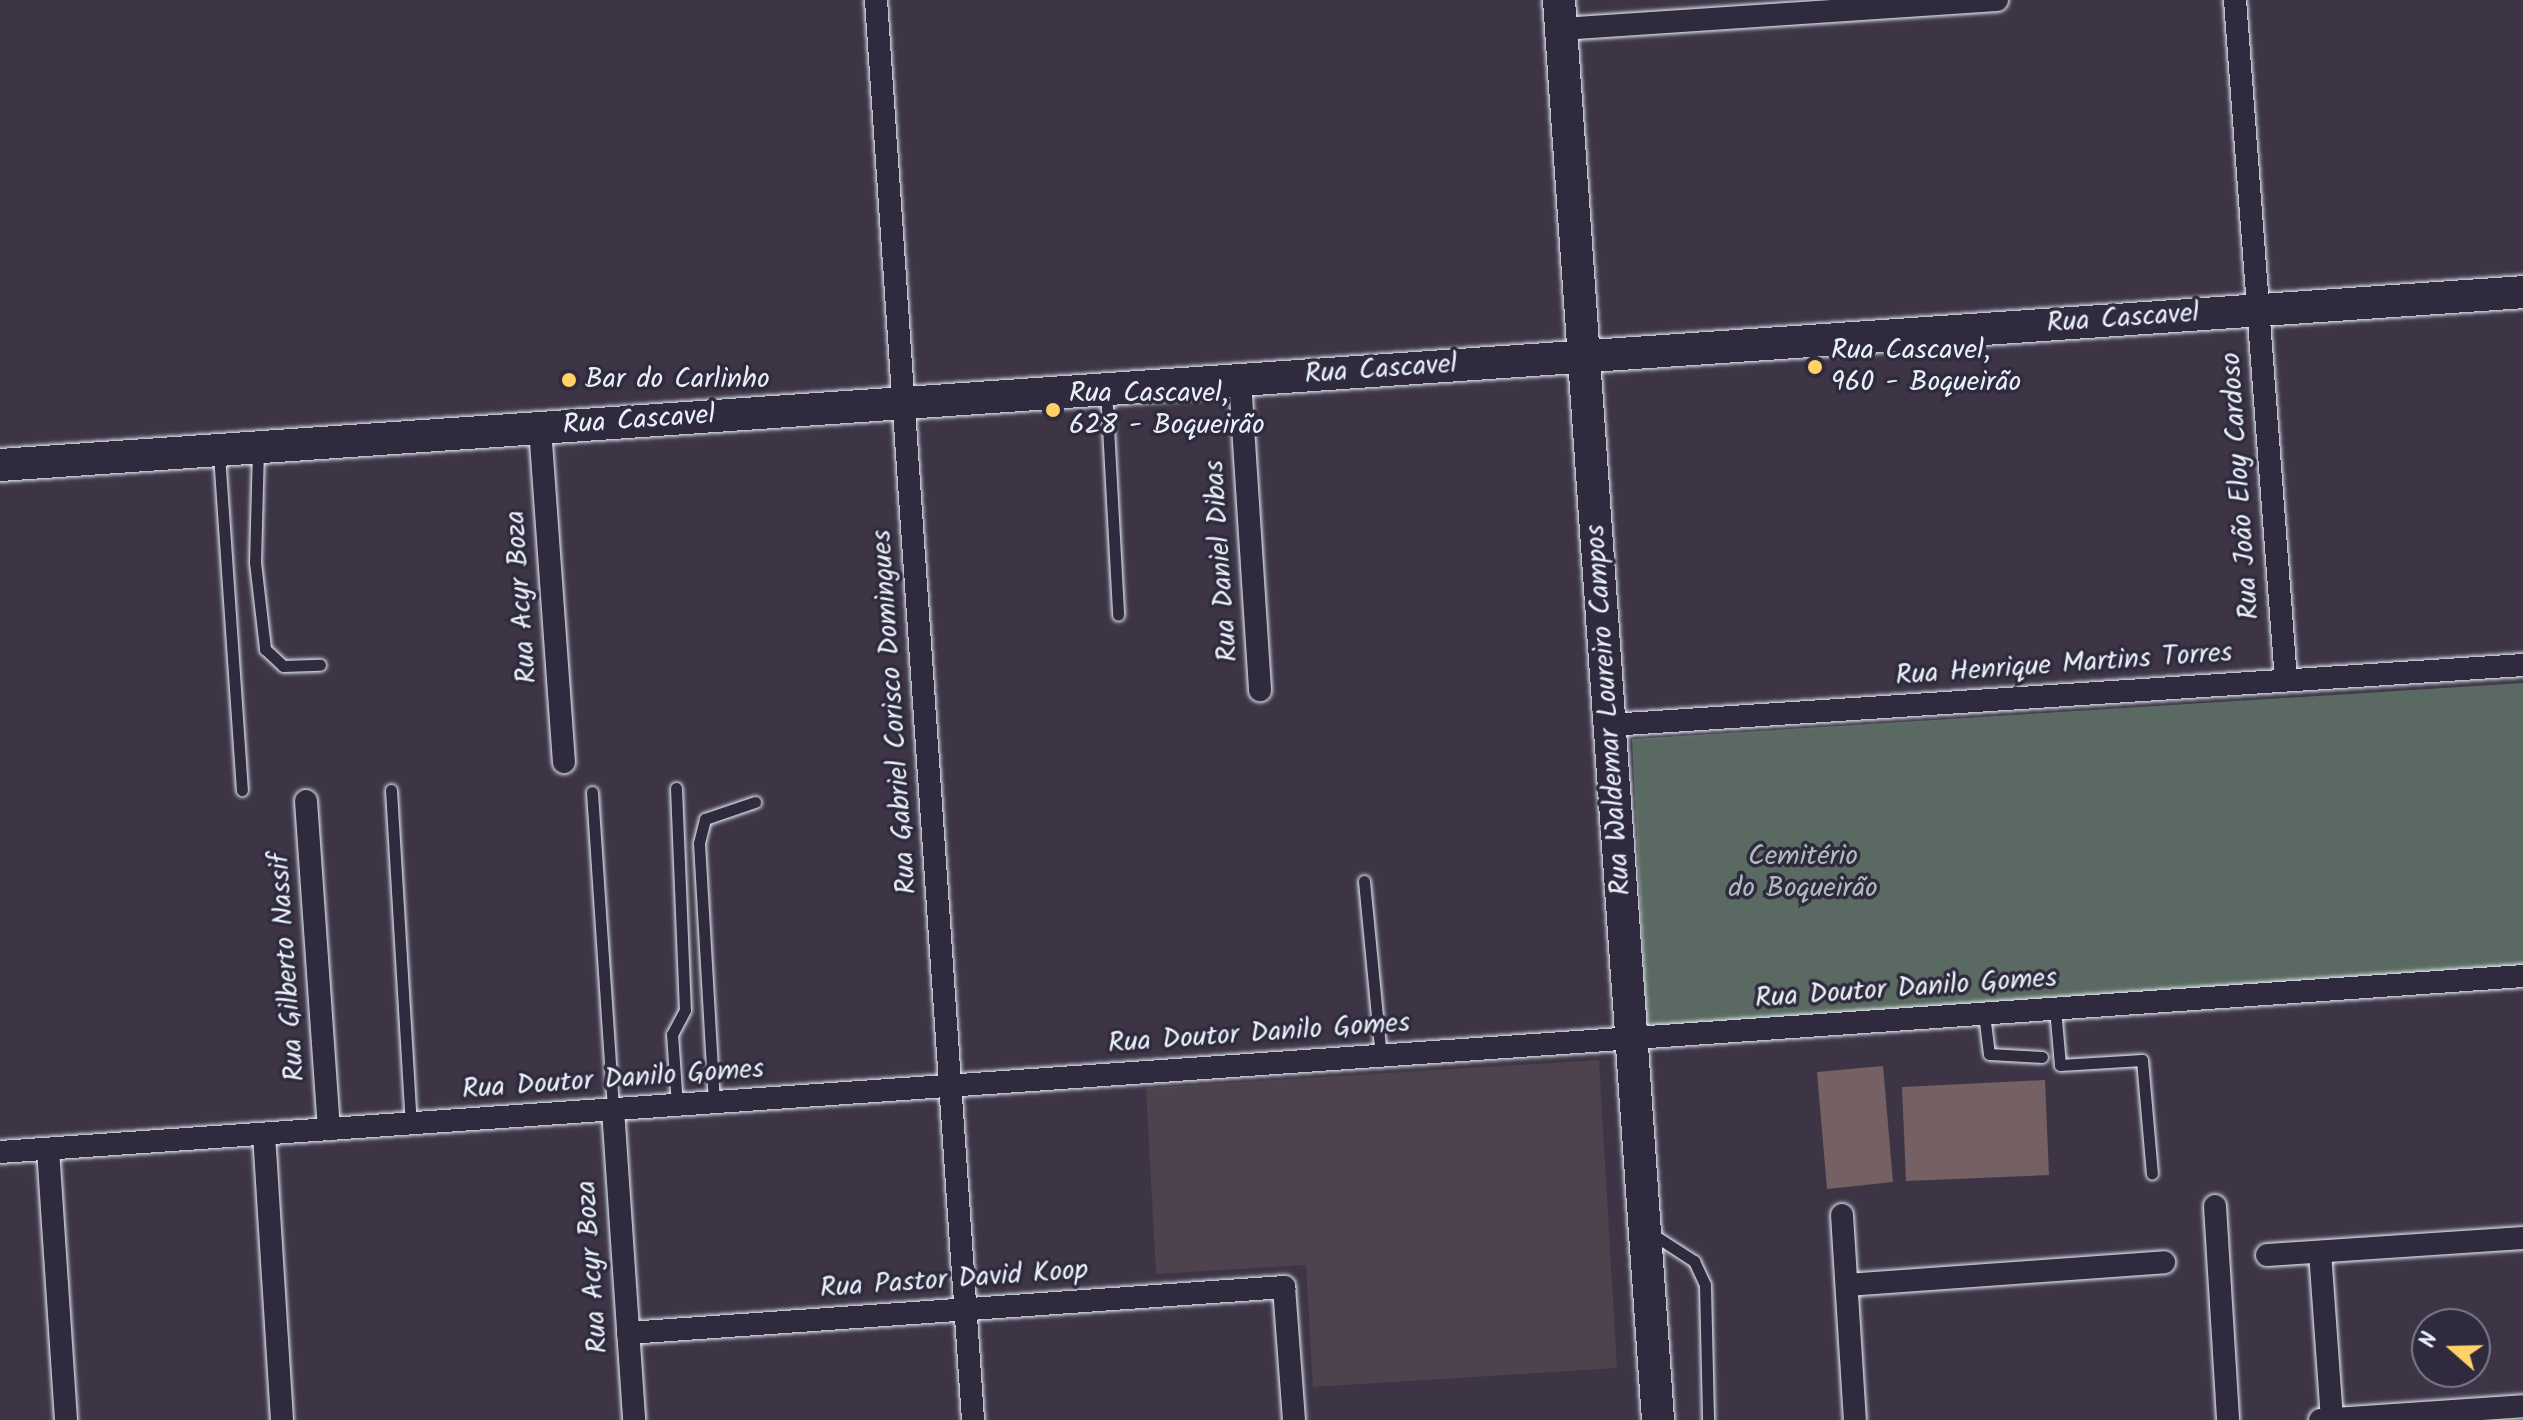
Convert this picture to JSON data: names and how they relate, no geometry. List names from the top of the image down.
{
  "streets": {
    "main road": ["Rua Cascavel", "Rua Waldemar Loureiro Campos"],
    "street": [
      "Rua João Eloy Cardoso",
      "Rua Daniel Dibas",
      "Rua Acyr Boza",
      "Rua Henrique Martins Torres",
      "Rua Gabriel Corisco Domingues",
      "Rua Gilberto Nassif",
      "Rua Doutor Danilo Gomes",
      "Rua Pastor David Koop"
    ]
  },
  "crossings": [
    ["Rua Cascavel", "Rua João Eloy Cardoso"],
    ["Rua Cascavel", "Rua Daniel Dibas"],
    ["Rua Cascavel", "Rua Acyr Boza"],
    ["Rua Cascavel", "Rua Waldemar Loureiro Campos"],
    ["Rua Cascavel", "Rua Gabriel Corisco Domingues"],
    ["Rua João Eloy Cardoso", "Rua Henrique Martins Torres"],
    ["Rua Acyr Boza", "Rua Doutor Danilo Gomes"],
    ["Rua Acyr Boza", "Rua Pastor David Koop"],
    ["Rua Henrique Martins Torres", "Rua Waldemar Loureiro Campos"],
    ["Rua Waldemar Loureiro Campos", "Rua Doutor Danilo Gomes"],
    ["Rua Gabriel Corisco Domingues", "Rua Doutor Danilo Gomes"],
    ["Rua Gabriel Corisco Domingues", "Rua Pastor David Koop"],
    ["Rua Gilberto Nassif", "Rua Doutor Danilo Gomes"]
  ],
  "parks": ["Cemitério do Boqueirão"],
  "places": ["Rua Cascavel, 960 - Boqueirão", "Bar do Carlinho", "Rua Cascavel, 628 - Boqueirão"],
  "north": "left"
}
